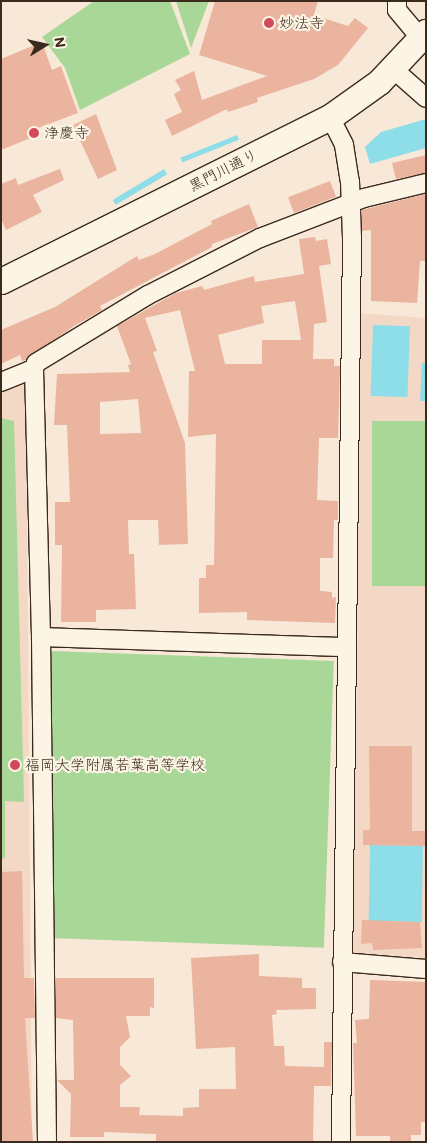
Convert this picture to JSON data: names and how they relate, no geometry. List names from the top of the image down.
{
  "streets": {
    "street": ["黒門川通り"]
  },
  "places": ["妙法寺", "浄慶寺", "福岡大学附属若葉高等学校"],
  "north": "right"
}
